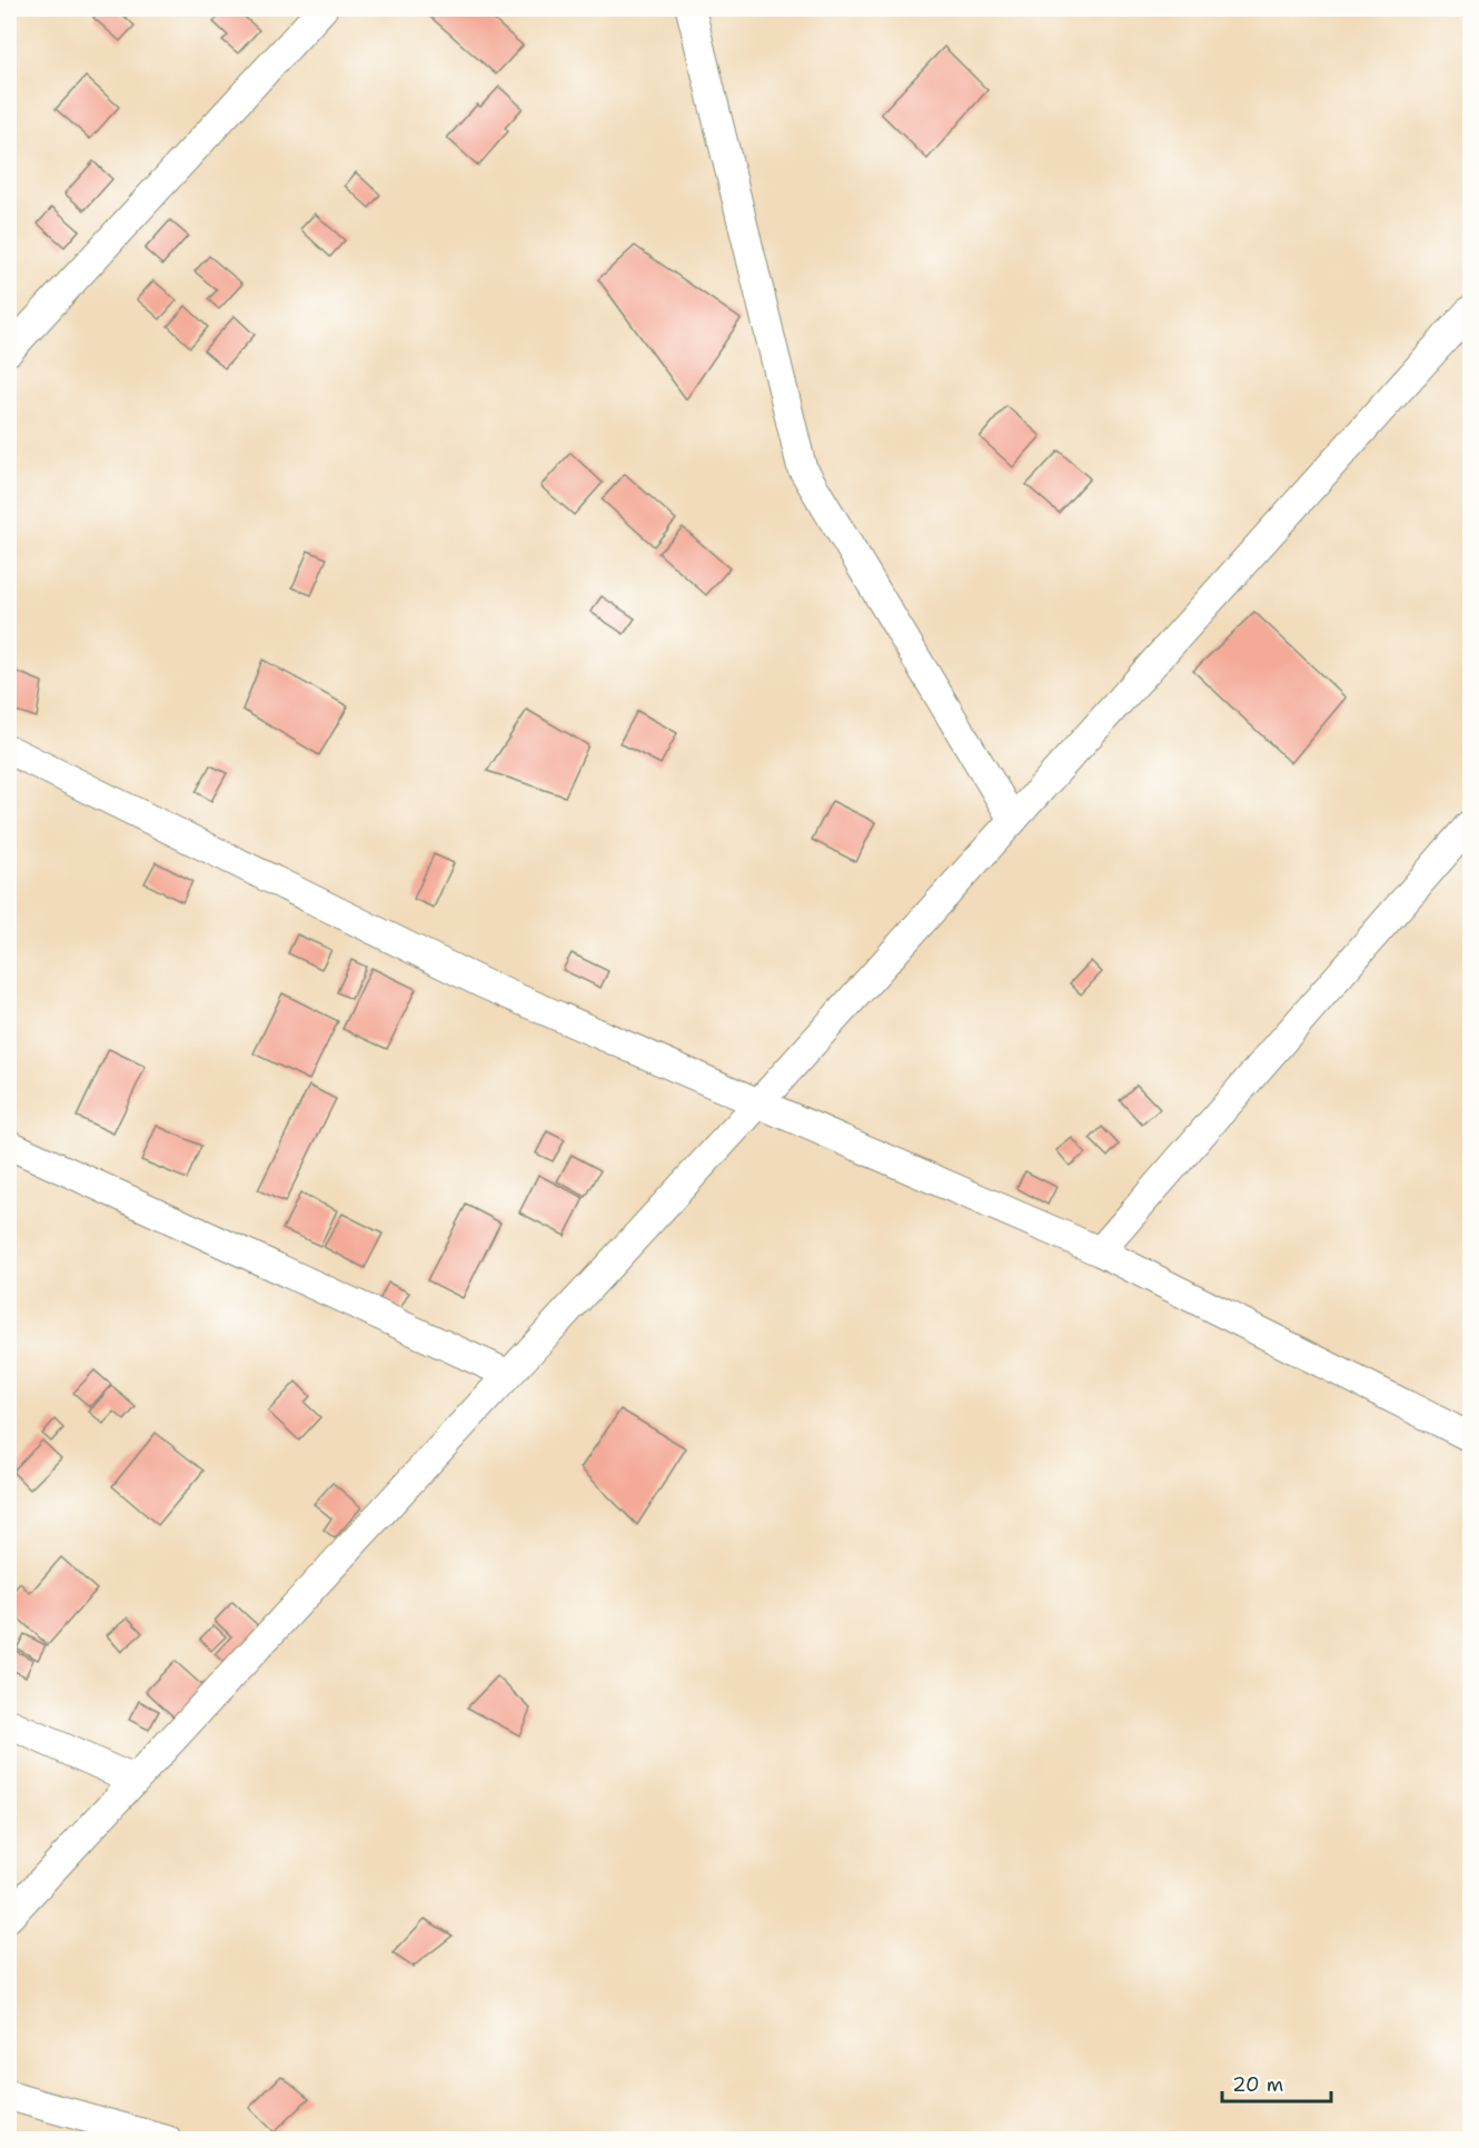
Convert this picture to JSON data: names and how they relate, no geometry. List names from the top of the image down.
{
  "scale_bar": "20 m"
}
